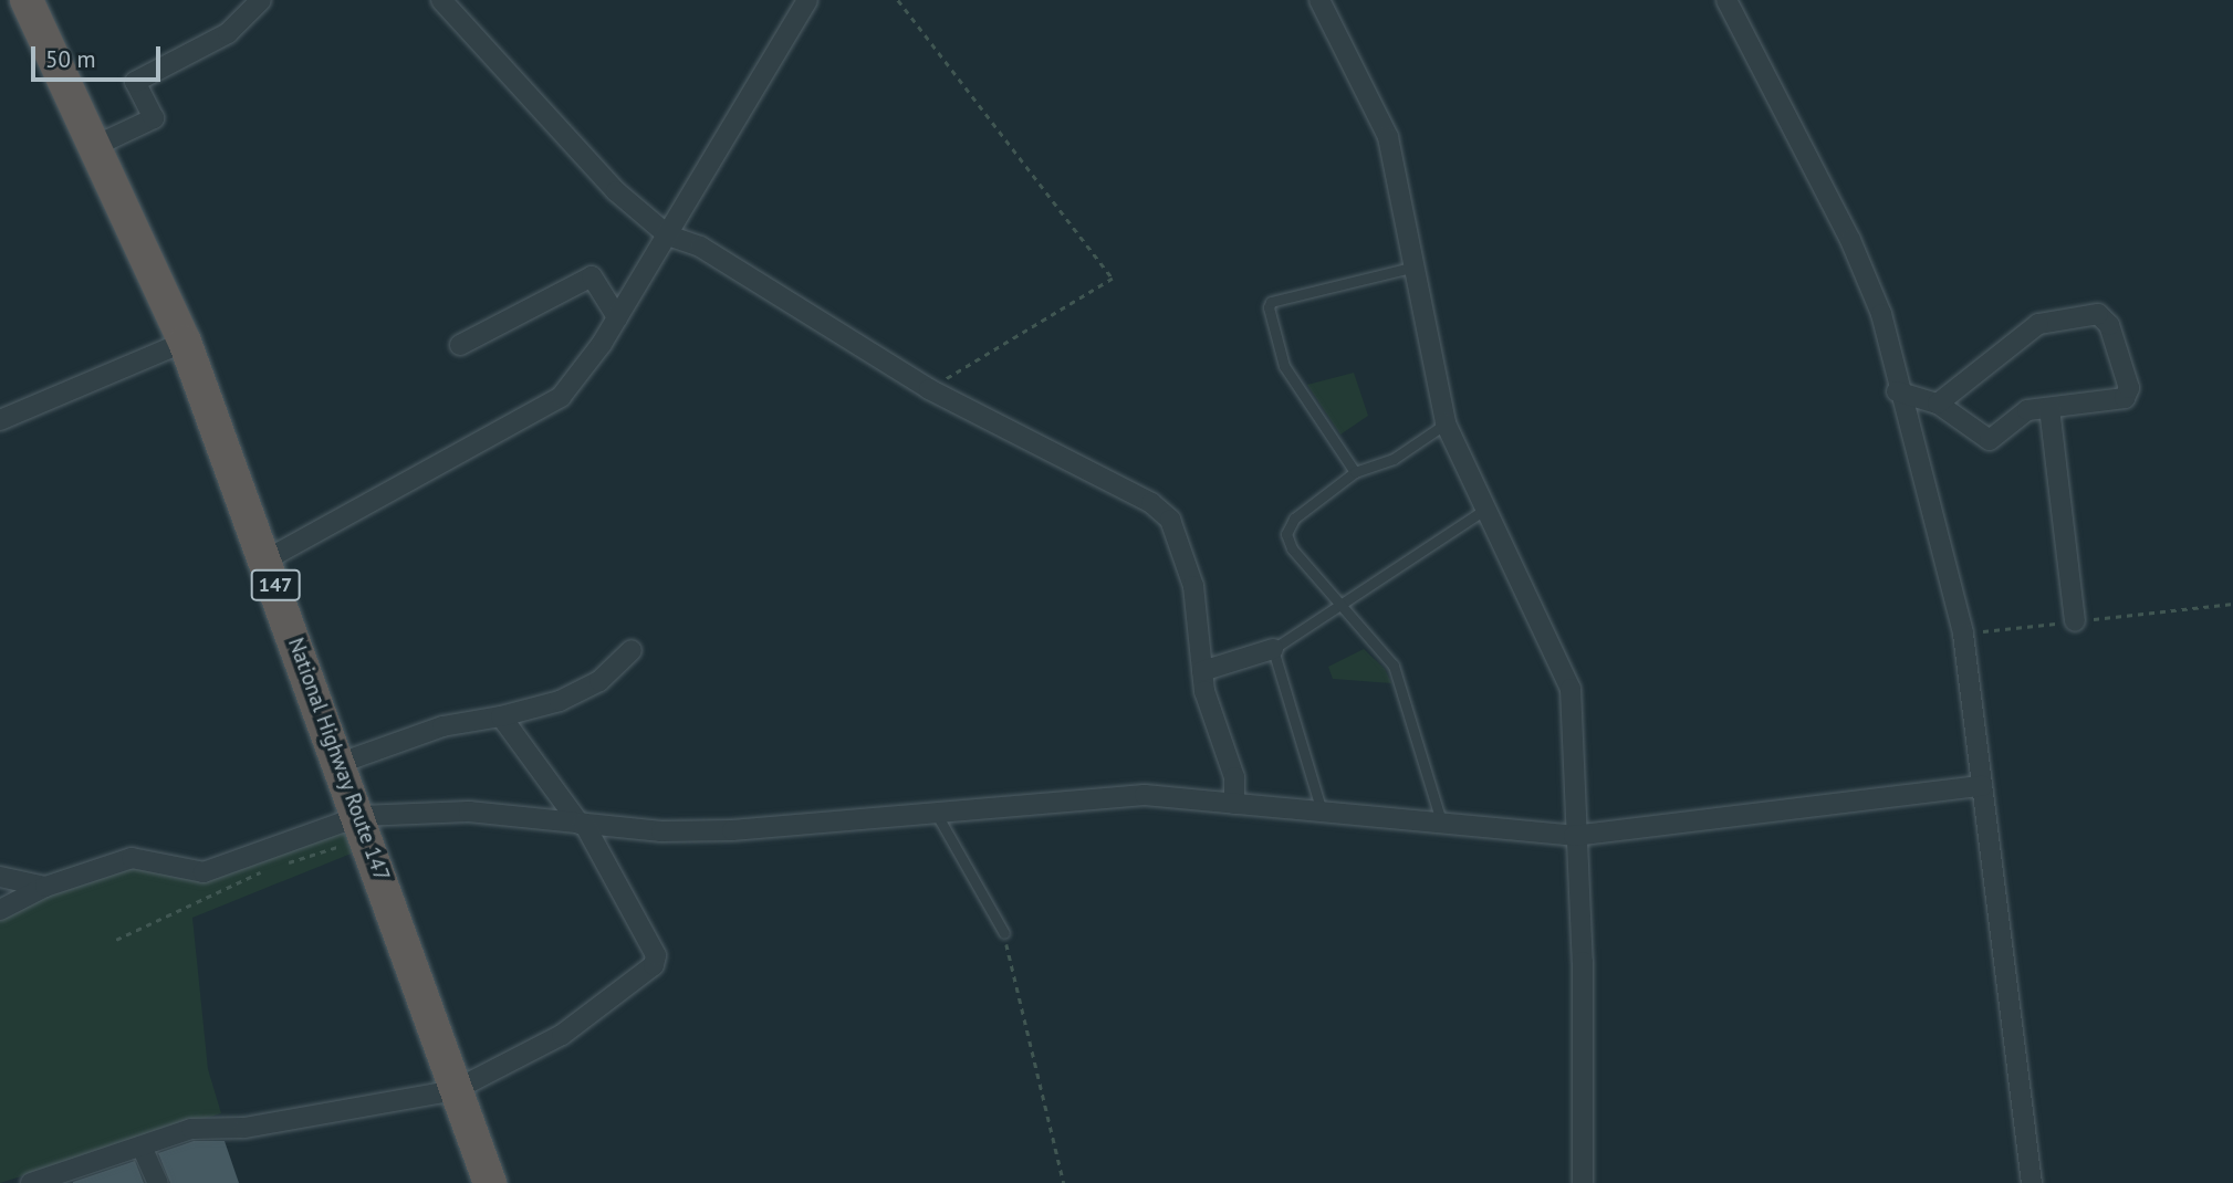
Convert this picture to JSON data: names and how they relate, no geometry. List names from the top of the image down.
{
  "streets": {
    "highway": ["147", "National Highway Route 147"]
  },
  "scale_bar": "50 m"
}
